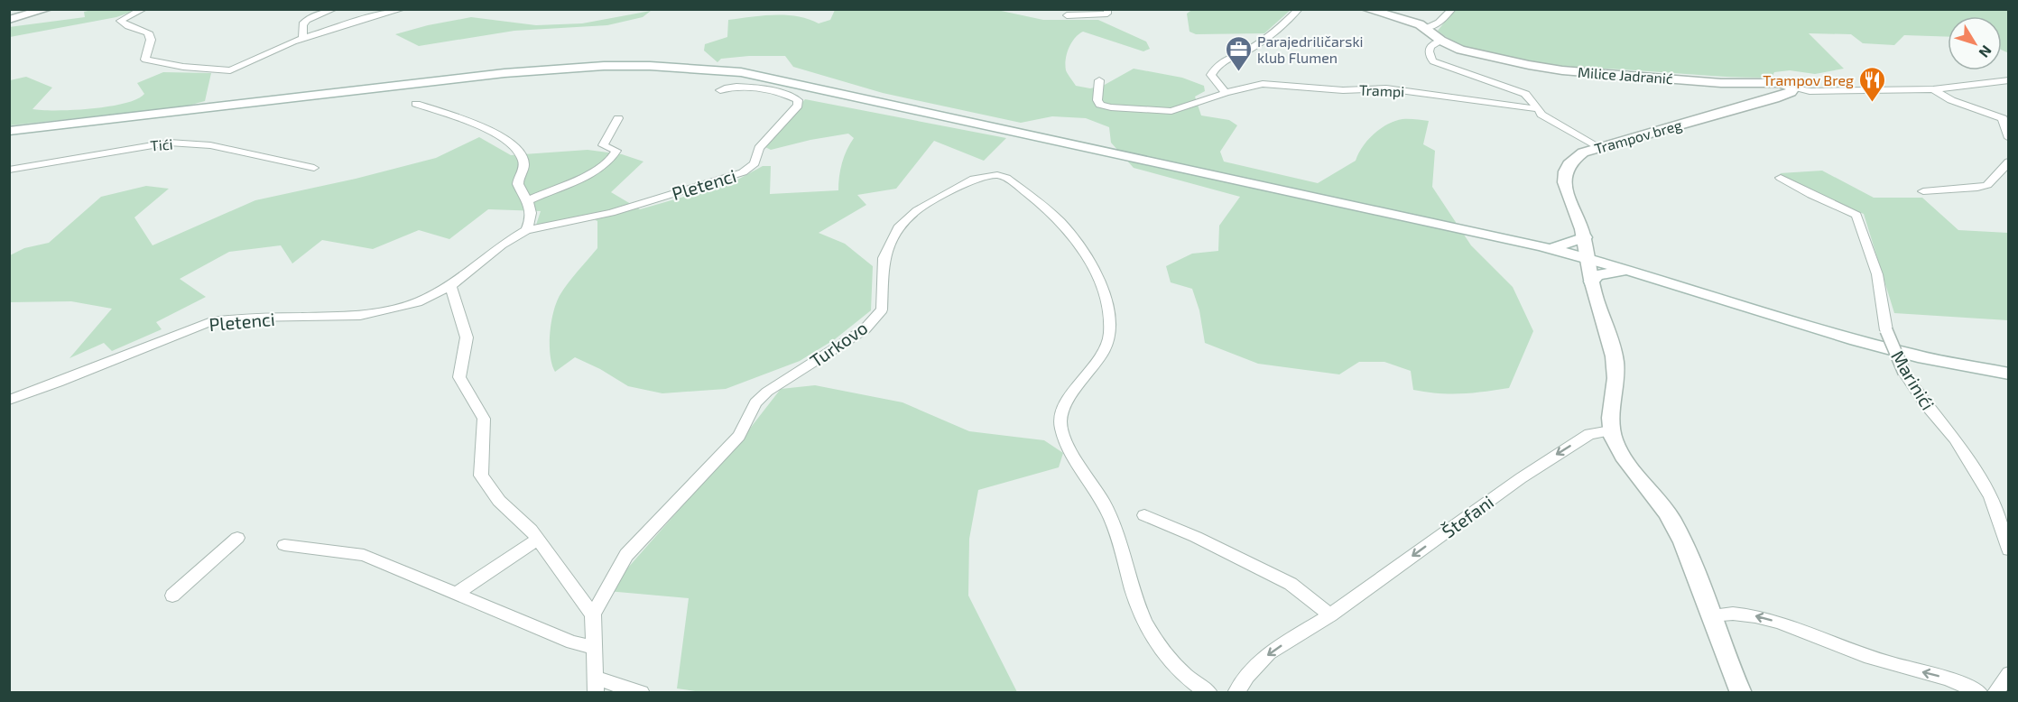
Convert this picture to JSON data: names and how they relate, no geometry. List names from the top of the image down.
{
  "streets": {
    "main road": ["Milice Jadranić", "Trampov breg"],
    "street": [
      "Trampi",
      "Tići",
      "Pletenci",
      "Turkovo",
      "Marinići",
      "Štefani"
    ]
  },
  "crossings": [
    ["Milice Jadranić", "Trampi"],
    ["Milice Jadranić", "Trampov breg"],
    ["Trampi", "Trampov breg"]
  ],
  "one_way": ["Štefani"],
  "places": {
    "office": ["Parajedriličarski klub Flumen"],
    "restaurant": ["Trampov Breg"]
  },
  "north": "bottom right"
}
